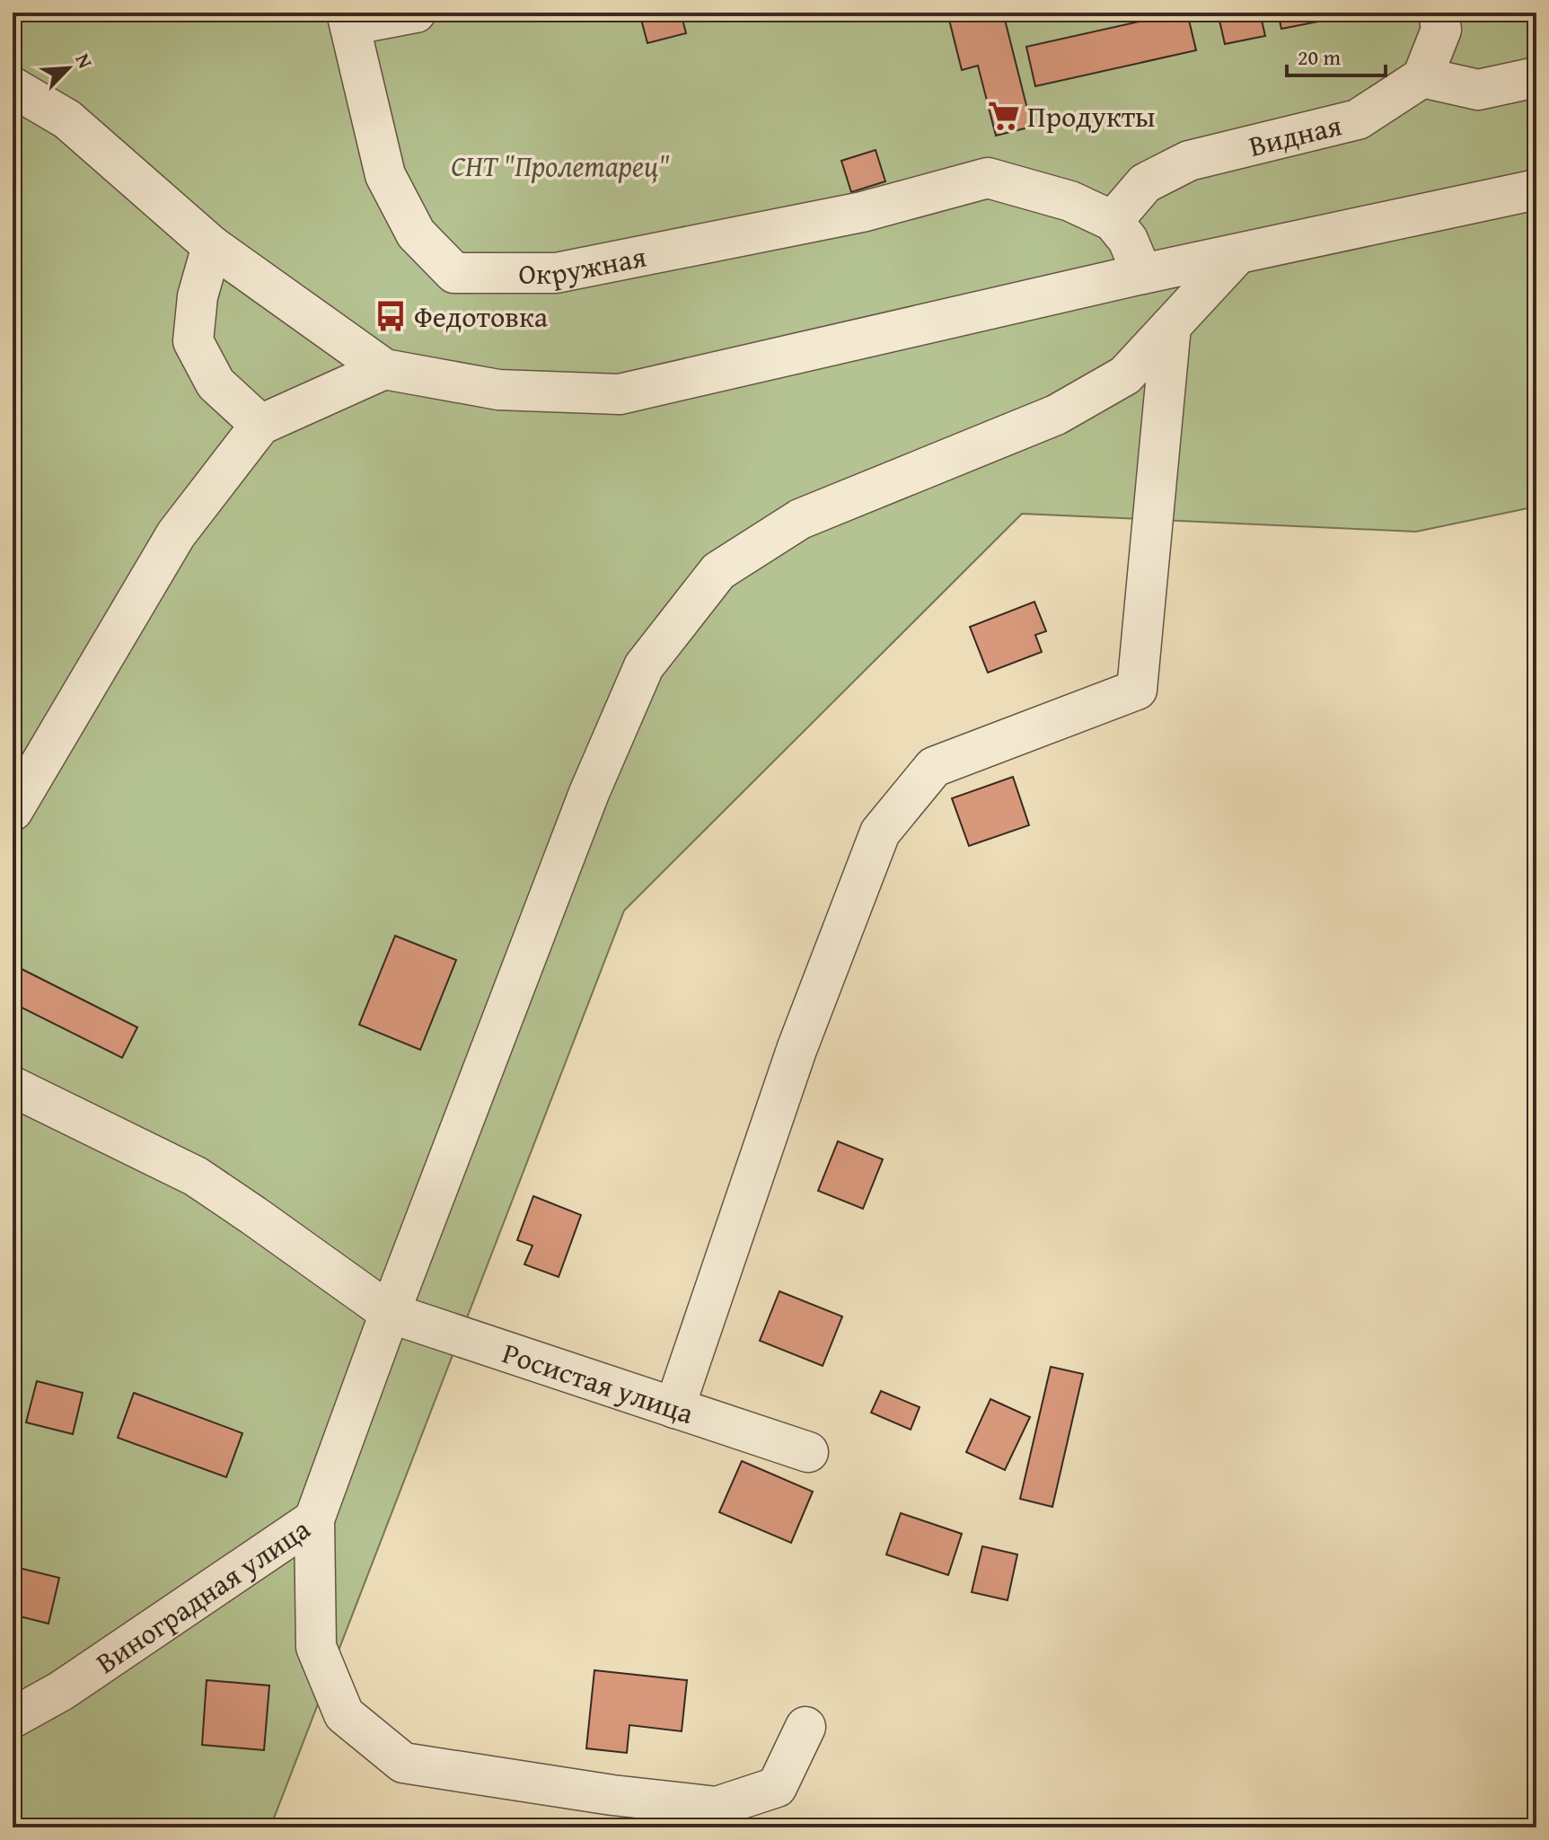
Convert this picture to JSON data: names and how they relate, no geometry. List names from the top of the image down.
{
  "streets": {
    "street": [
      "Видная",
      "Окружная",
      "Росистая улица",
      "Виноградная улица"
    ]
  },
  "crossings": [
    ["Видная", "Окружная"],
    ["Росистая улица", "Виноградная улица"]
  ],
  "parks": ["СНТ \"Пролетарец\""],
  "places": {
    "supermarket": ["Продукты"],
    "bus stop": ["Федотовка"]
  },
  "scale_bar": "20 m",
  "north": "top right"
}
